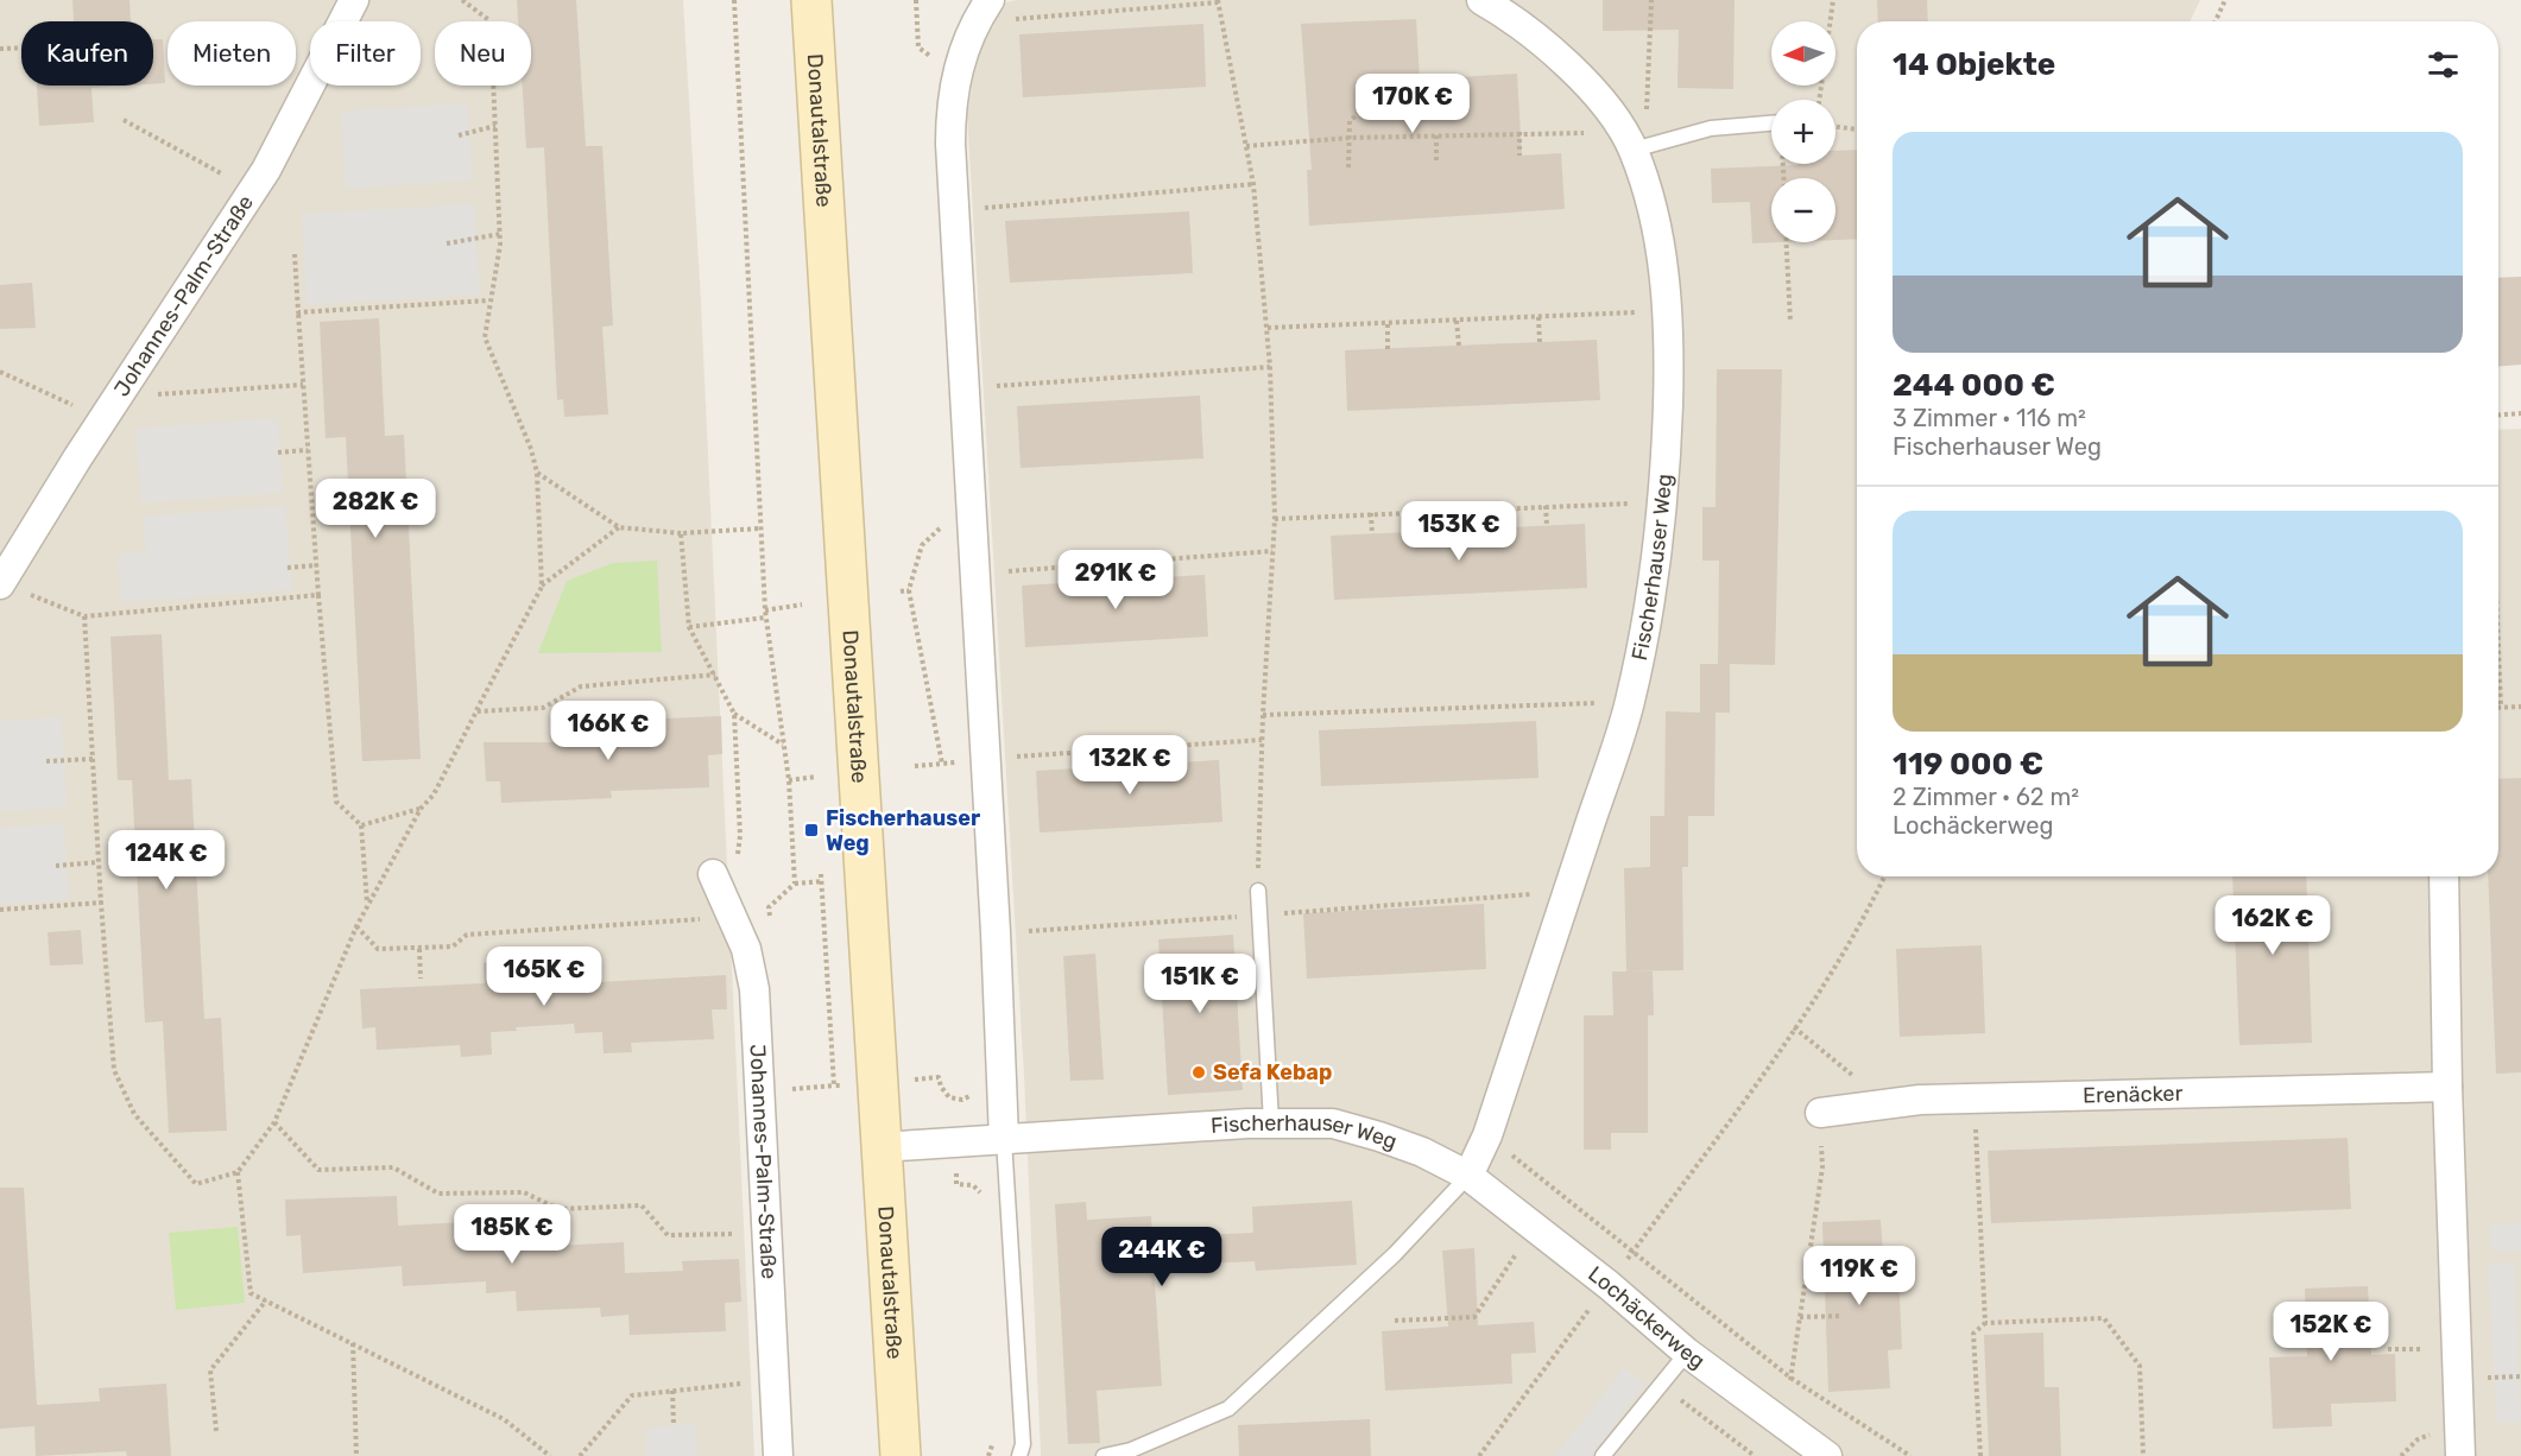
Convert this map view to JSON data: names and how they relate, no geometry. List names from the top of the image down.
{
  "streets": {
    "main road": ["Donautalstraße"],
    "street": [
      "Johannes-Palm-Straße",
      "Fischerhauser Weg",
      "Erenäcker",
      "Lochäckerweg"
    ]
  },
  "crossings": [
    ["Donautalstraße", "Fischerhauser Weg"],
    ["Fischerhauser Weg", "Lochäckerweg"]
  ],
  "places": {
    "transit": ["Fischerhauser Weg"],
    "other": ["Sefa Kebap"]
  },
  "north": "left",
  "page": {
    "map_buttons": ["+", "−"],
    "chip": [
      "Kaufen",
      "Mieten",
      "Filter",
      "Neu"
    ],
    "heading": "14 Objekte",
    "price": [
      "170K €",
      "282K €",
      "153K €",
      "291K €",
      "166K €",
      "132K €",
      "124K €",
      "162K €",
      "165K €",
      "151K €",
      "185K €",
      "244K €",
      "119K €",
      "152K €"
    ],
    "list": [
      {
        "name": "244 000 €",
        "note": "3 Zimmer · 116 m² · Fischerhauser Weg"
      },
      {
        "name": "119 000 €",
        "note": "2 Zimmer · 62 m² · Lochäckerweg"
      }
    ]
  }
}
